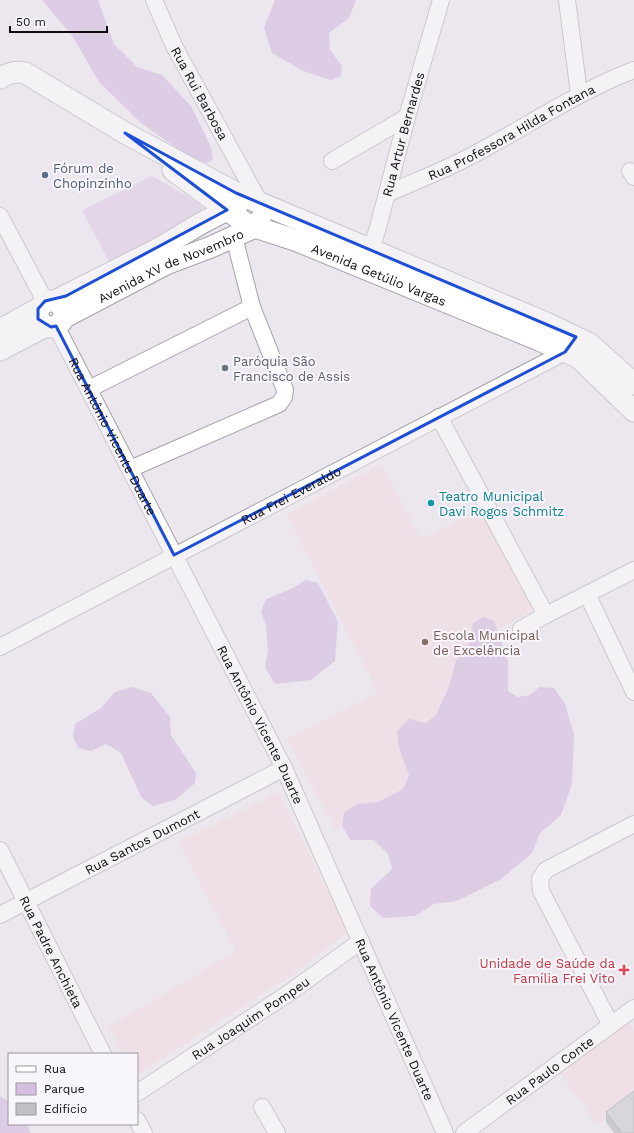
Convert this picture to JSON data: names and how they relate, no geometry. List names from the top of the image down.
{
  "streets": {
    "main road": ["Avenida XV de Novembro", "Avenida Getúlio Vargas"],
    "street": [
      "Rua Rui Barbosa",
      "Rua Professora Hilda Fontana",
      "Rua Artur Bernardes",
      "Rua Antônio Vicente Duarte",
      "Rua Frei Everaldo",
      "Rua Santos Dumont",
      "Rua Padre Anchieta",
      "Rua Joaquim Pompeu",
      "Rua Paulo Conte"
    ]
  },
  "crossings": [
    ["Rua Rui Barbosa", "Avenida XV de Novembro"],
    ["Rua Rui Barbosa", "Avenida Getúlio Vargas"],
    ["Rua Professora Hilda Fontana", "Rua Artur Bernardes"],
    ["Rua Artur Bernardes", "Avenida Getúlio Vargas"],
    ["Avenida XV de Novembro", "Avenida Getúlio Vargas"],
    ["Avenida XV de Novembro", "Rua Antônio Vicente Duarte"],
    ["Avenida Getúlio Vargas", "Rua Frei Everaldo"],
    ["Rua Antônio Vicente Duarte", "Rua Frei Everaldo"],
    ["Rua Antônio Vicente Duarte", "Rua Santos Dumont"],
    ["Rua Antônio Vicente Duarte", "Rua Joaquim Pompeu"],
    ["Rua Santos Dumont", "Rua Padre Anchieta"]
  ],
  "places": {
    "other": [
      "Fórum de Chopinzinho",
      "Paróquia São Francisco de Assis",
      "Teatro Municipal Davi Rogos Schmitz",
      "Escola Municipal de Excelência"
    ],
    "health": ["Unidade de Saúde da Família Frei Vito"]
  },
  "legend": ["Rua", "Parque", "Edifício"],
  "scale_bar": "50 m"
}
